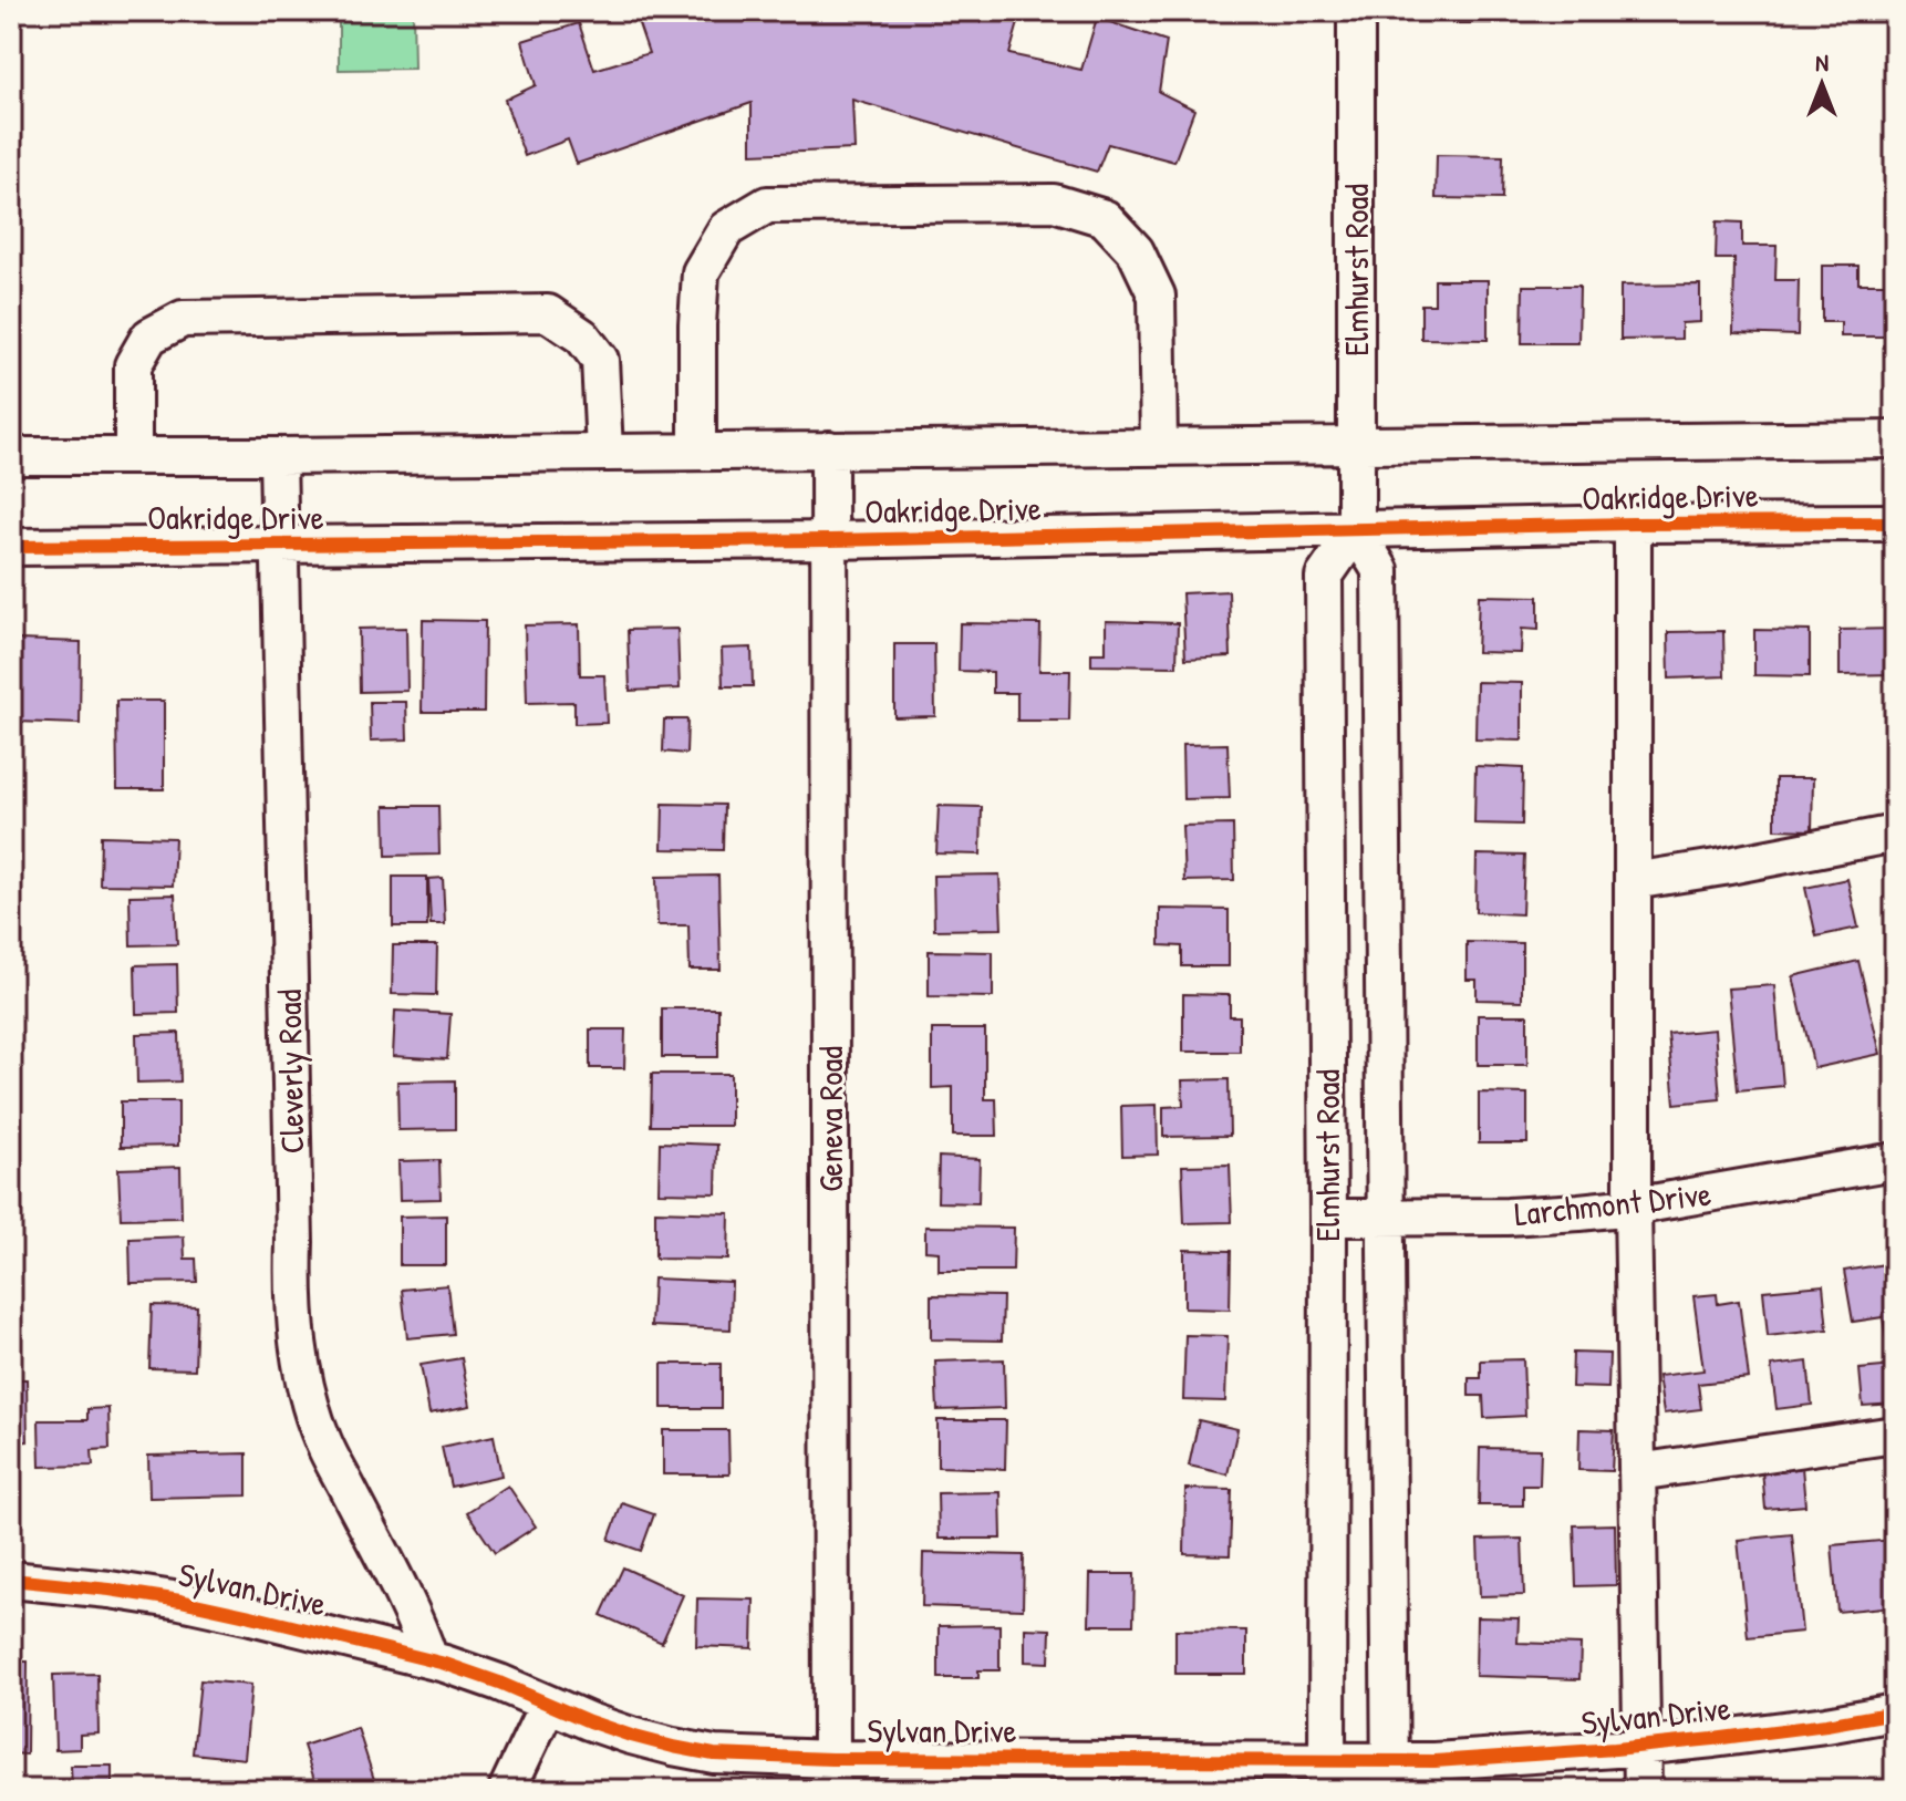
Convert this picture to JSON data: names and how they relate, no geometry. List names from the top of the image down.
{
  "streets": {
    "street": [
      "Elmhurst Road",
      "Oakridge Drive",
      "Cleverly Road",
      "Geneva Road",
      "Larchmont Drive",
      "Sylvan Drive"
    ]
  },
  "crossings": [
    ["Elmhurst Road", "Oakridge Drive"],
    ["Elmhurst Road", "Larchmont Drive"],
    ["Elmhurst Road", "Sylvan Drive"],
    ["Oakridge Drive", "Cleverly Road"],
    ["Oakridge Drive", "Geneva Road"],
    ["Cleverly Road", "Sylvan Drive"],
    ["Geneva Road", "Sylvan Drive"]
  ],
  "north": "top"
}
